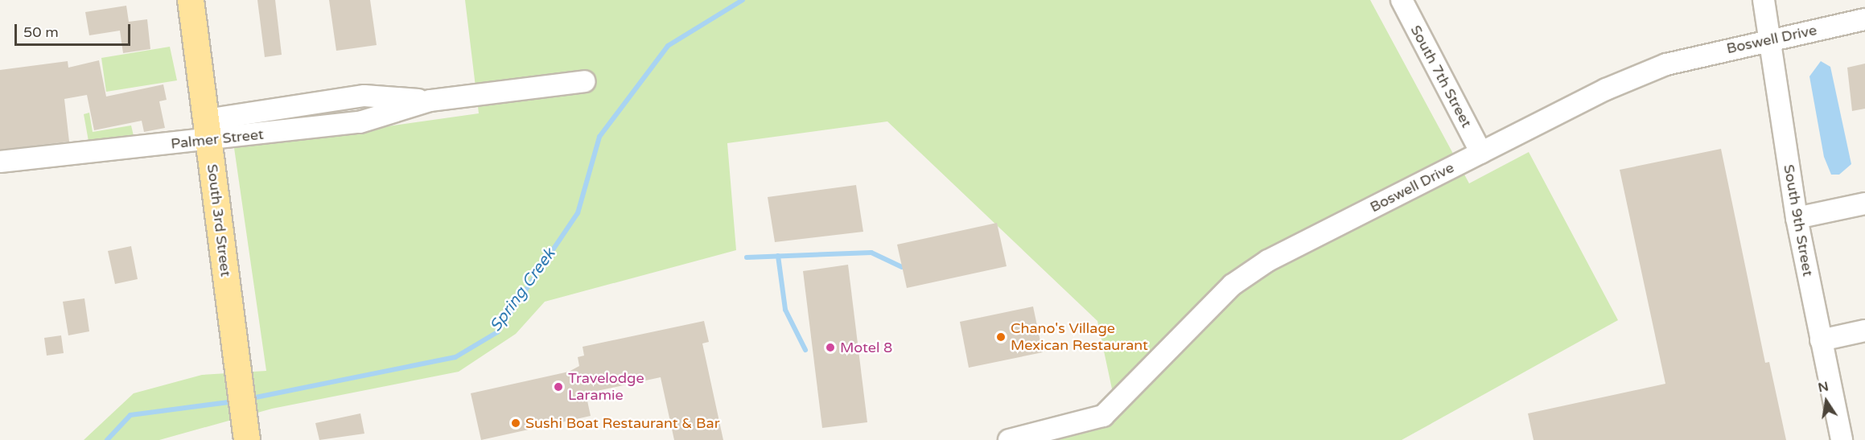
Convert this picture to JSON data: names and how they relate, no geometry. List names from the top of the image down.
{
  "streets": {
    "main road": ["South 3rd Street"],
    "street": [
      "Boswell Drive",
      "South 7th Street",
      "Palmer Street",
      "South 9th Street"
    ]
  },
  "crossings": [
    ["Boswell Drive", "South 7th Street"],
    ["Boswell Drive", "South 9th Street"],
    ["Palmer Street", "South 3rd Street"]
  ],
  "water": ["Spring Creek"],
  "places": [
    "Chano's Village Mexican Restaurant",
    "Motel 8",
    "Travelodge Laramie",
    "Sushi Boat Restaurant & Bar"
  ],
  "scale_bar": "50 m",
  "north": "top"
}
